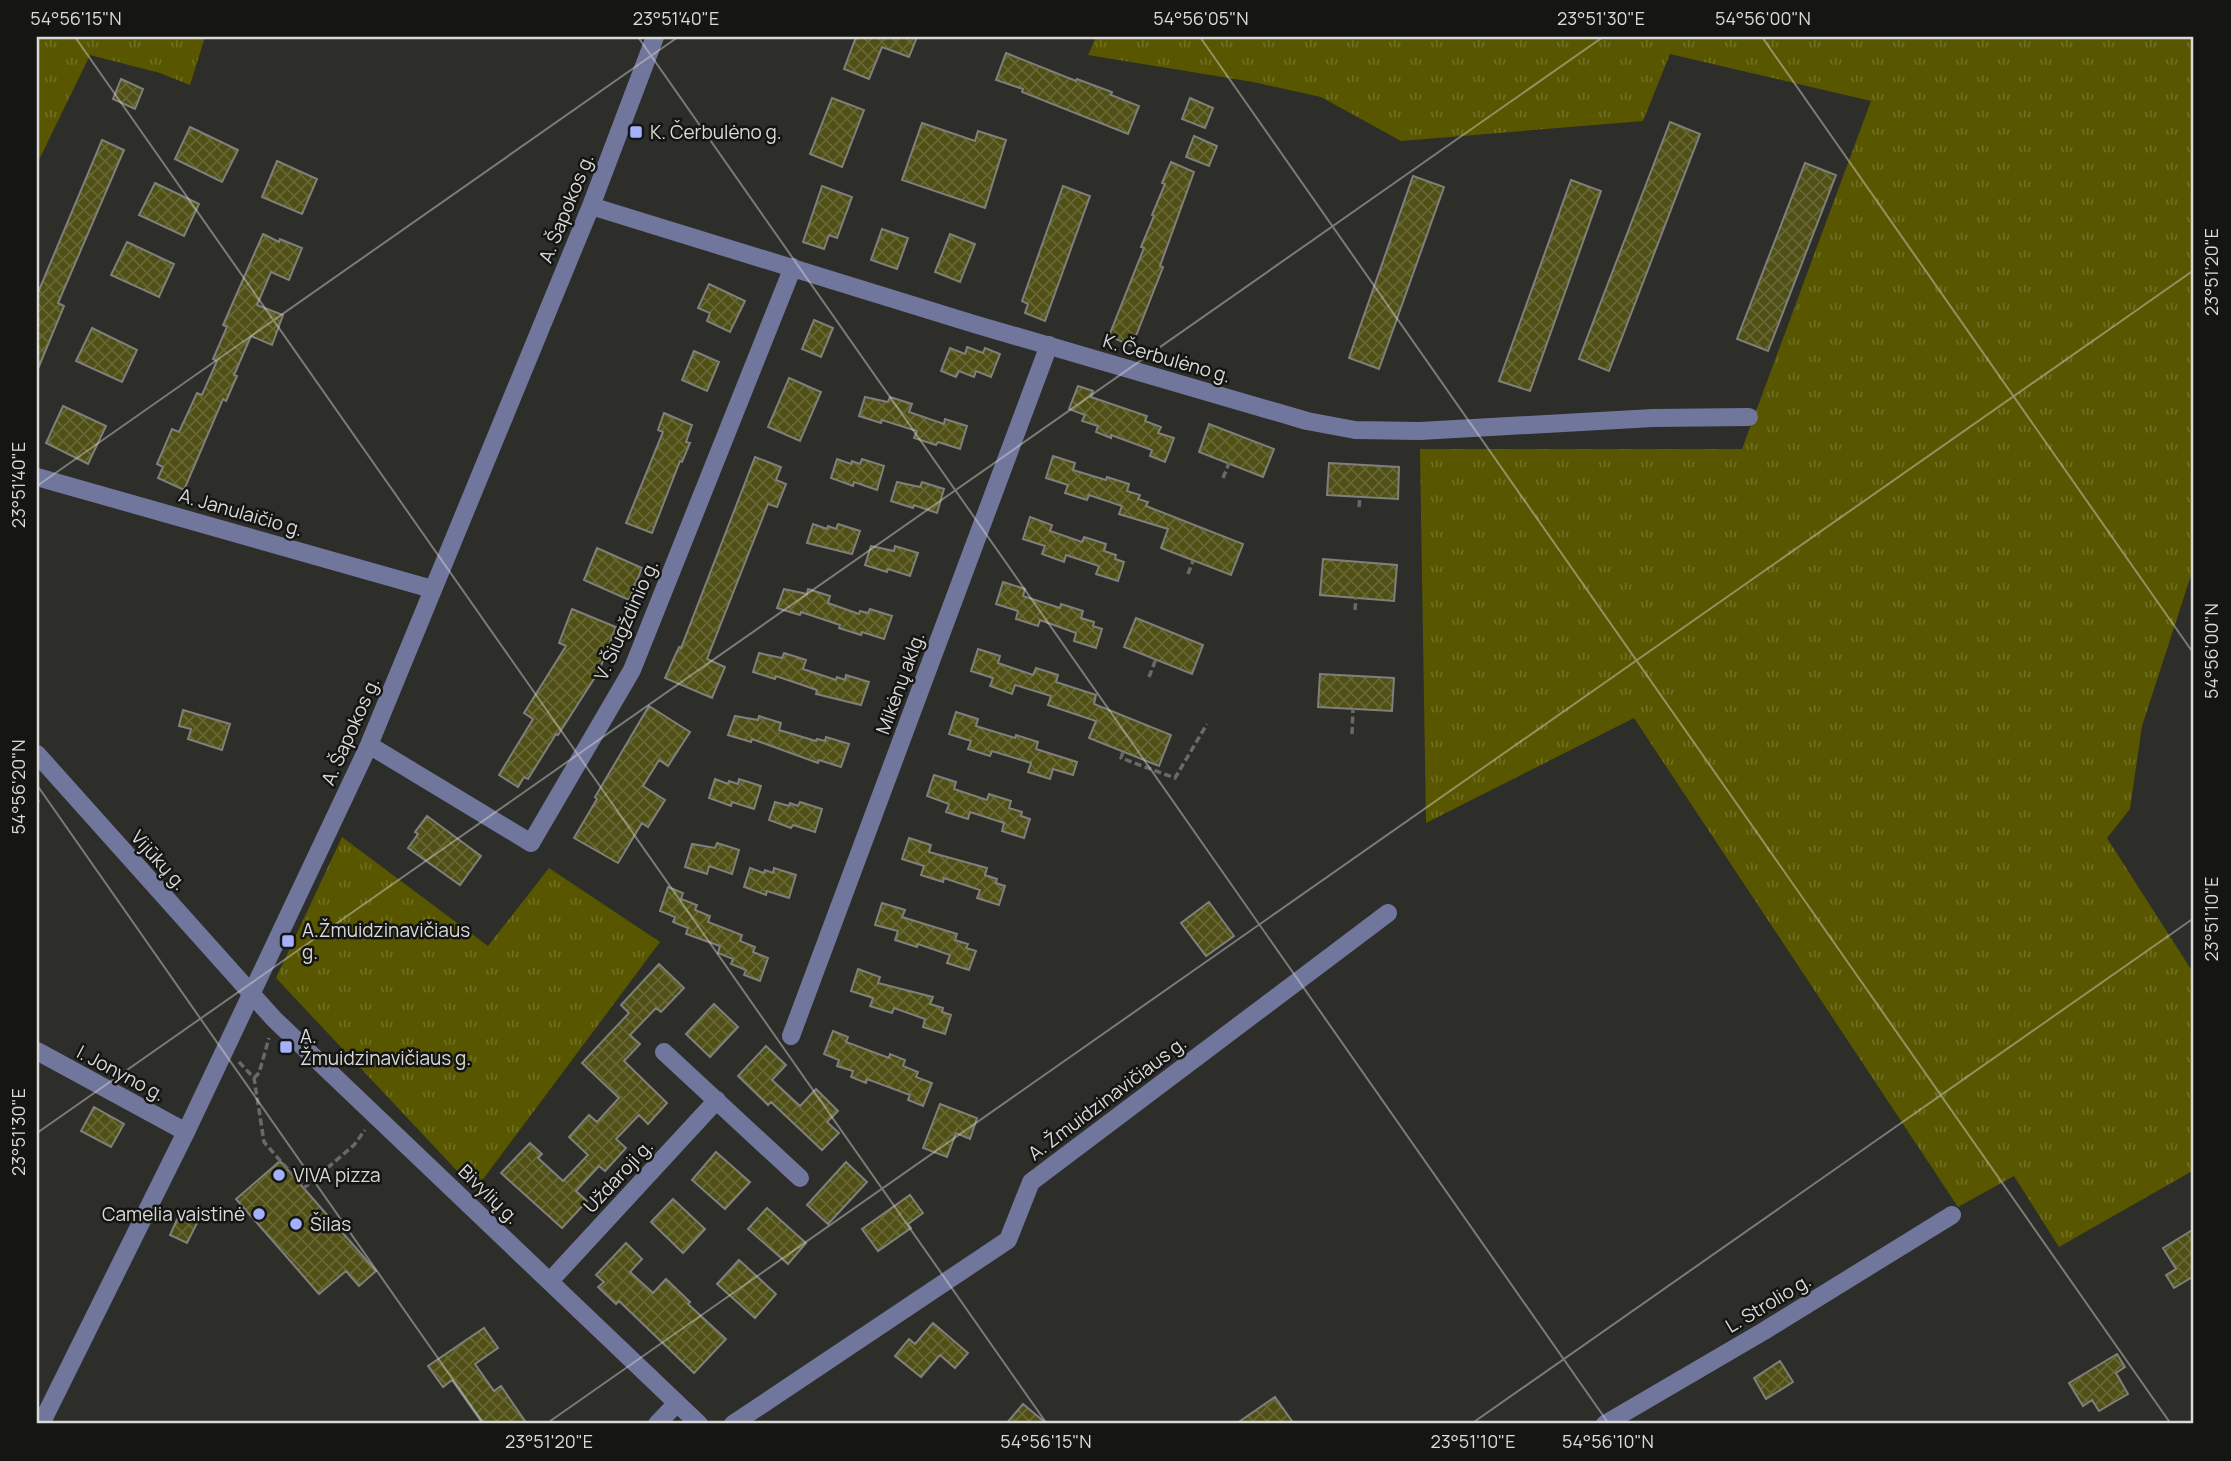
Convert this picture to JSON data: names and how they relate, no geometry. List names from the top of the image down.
{
  "streets": {
    "street": [
      "A. Šapokos g.",
      "K. Čerbulėno g.",
      "A. Janulaičio g.",
      "V. Šiugždinio g.",
      "Mikėnų aklg.",
      "Vijūkų g.",
      "I. Jonyno g.",
      "A. Žmuidzinavičiaus g.",
      "Uždaroji g.",
      "Bivylių g.",
      "L. Strolio g."
    ]
  },
  "crossings": [
    ["A. Šapokos g.", "K. Čerbulėno g."],
    ["A. Šapokos g.", "A. Janulaičio g."],
    ["A. Šapokos g.", "V. Šiugždinio g."],
    ["A. Šapokos g.", "Vijūkų g."],
    ["A. Šapokos g.", "I. Jonyno g."],
    ["A. Šapokos g.", "Bivylių g."],
    ["K. Čerbulėno g.", "V. Šiugždinio g."],
    ["K. Čerbulėno g.", "Mikėnų aklg."],
    ["Vijūkų g.", "Bivylių g."],
    ["Uždaroji g.", "Bivylių g."]
  ],
  "places": {
    "transit": ["K. Čerbulėno g.", "A.Žmuidzinavičiaus g.", "A. Žmuidzinavičiaus g."],
    "other": ["VIVA pizza", "Camelia vaistinė", "Šilas"]
  },
  "coordinates": [
    "54°56'15\"N",
    "23°51'40\"E",
    "54°56'05\"N",
    "23°51'30\"E",
    "54°56'00\"N",
    "23°51'20\"E",
    "54°56'20\"N",
    "23°51'10\"E",
    "54°56'10\"N"
  ]
}
